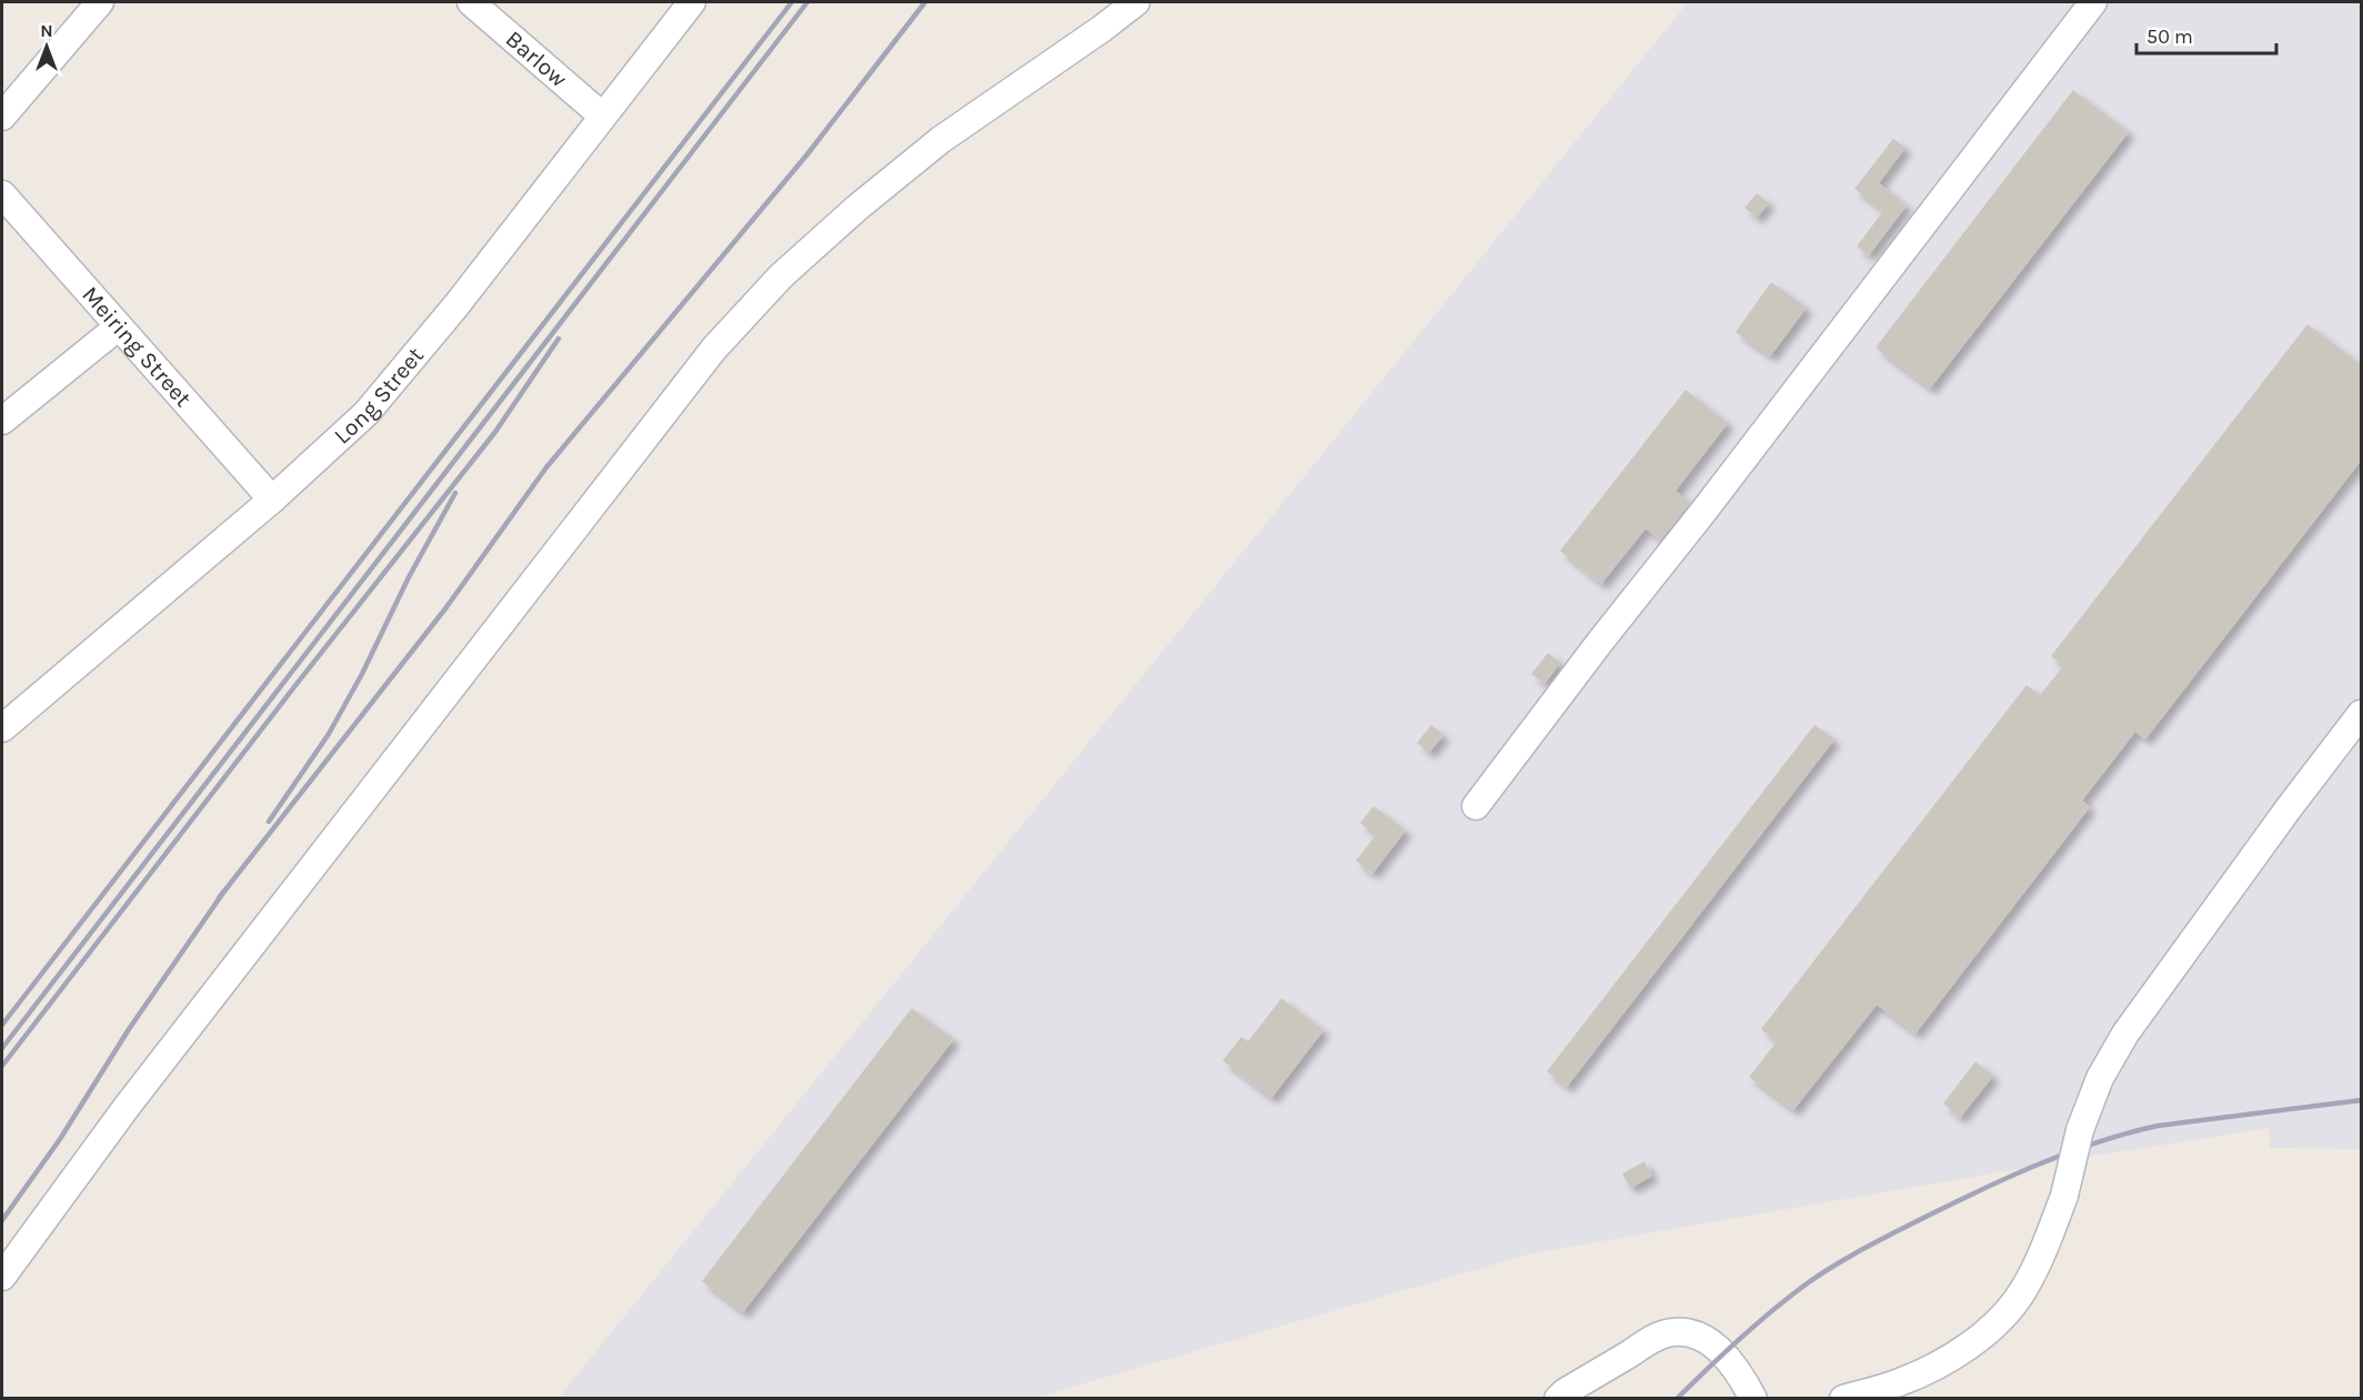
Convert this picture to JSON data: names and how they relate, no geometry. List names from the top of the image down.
{
  "streets": {
    "street": ["Barlow", "Meiring Street", "Long Street"]
  },
  "crossings": [
    ["Barlow", "Long Street"],
    ["Meiring Street", "Long Street"]
  ],
  "scale_bar": "50 m",
  "north": "top"
}
